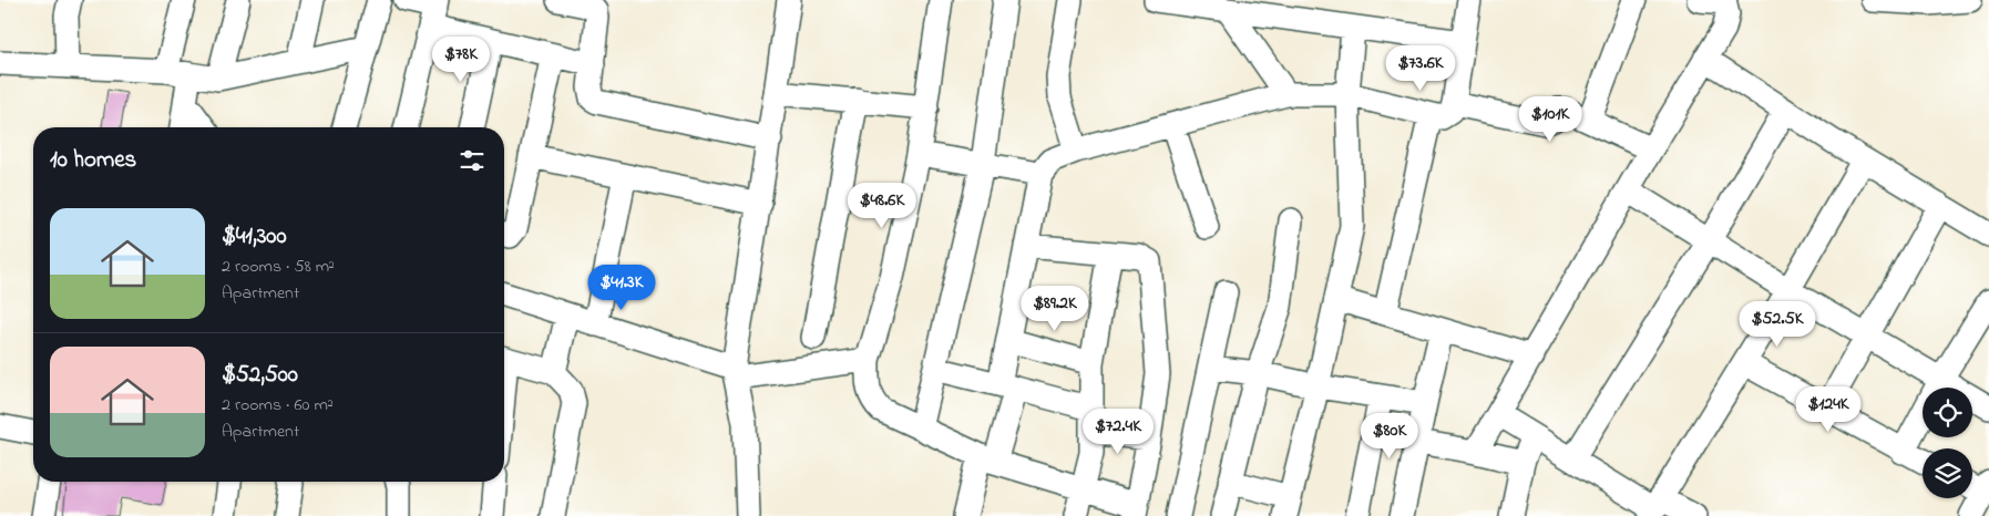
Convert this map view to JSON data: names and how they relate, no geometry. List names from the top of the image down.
{
  "page": {
    "price": [
      "$78K",
      "$73.6K",
      "$101K",
      "$48.6K",
      "$41.3K",
      "$89.2K",
      "$52.5K",
      "$124K",
      "$72.4K",
      "$80K"
    ],
    "heading": "10 homes",
    "list": [
      {
        "name": "$41,300",
        "note": "2 rooms · 58 m² · Apartment"
      },
      {
        "name": "$52,500",
        "note": "2 rooms · 60 m² · Apartment"
      }
    ]
  }
}
